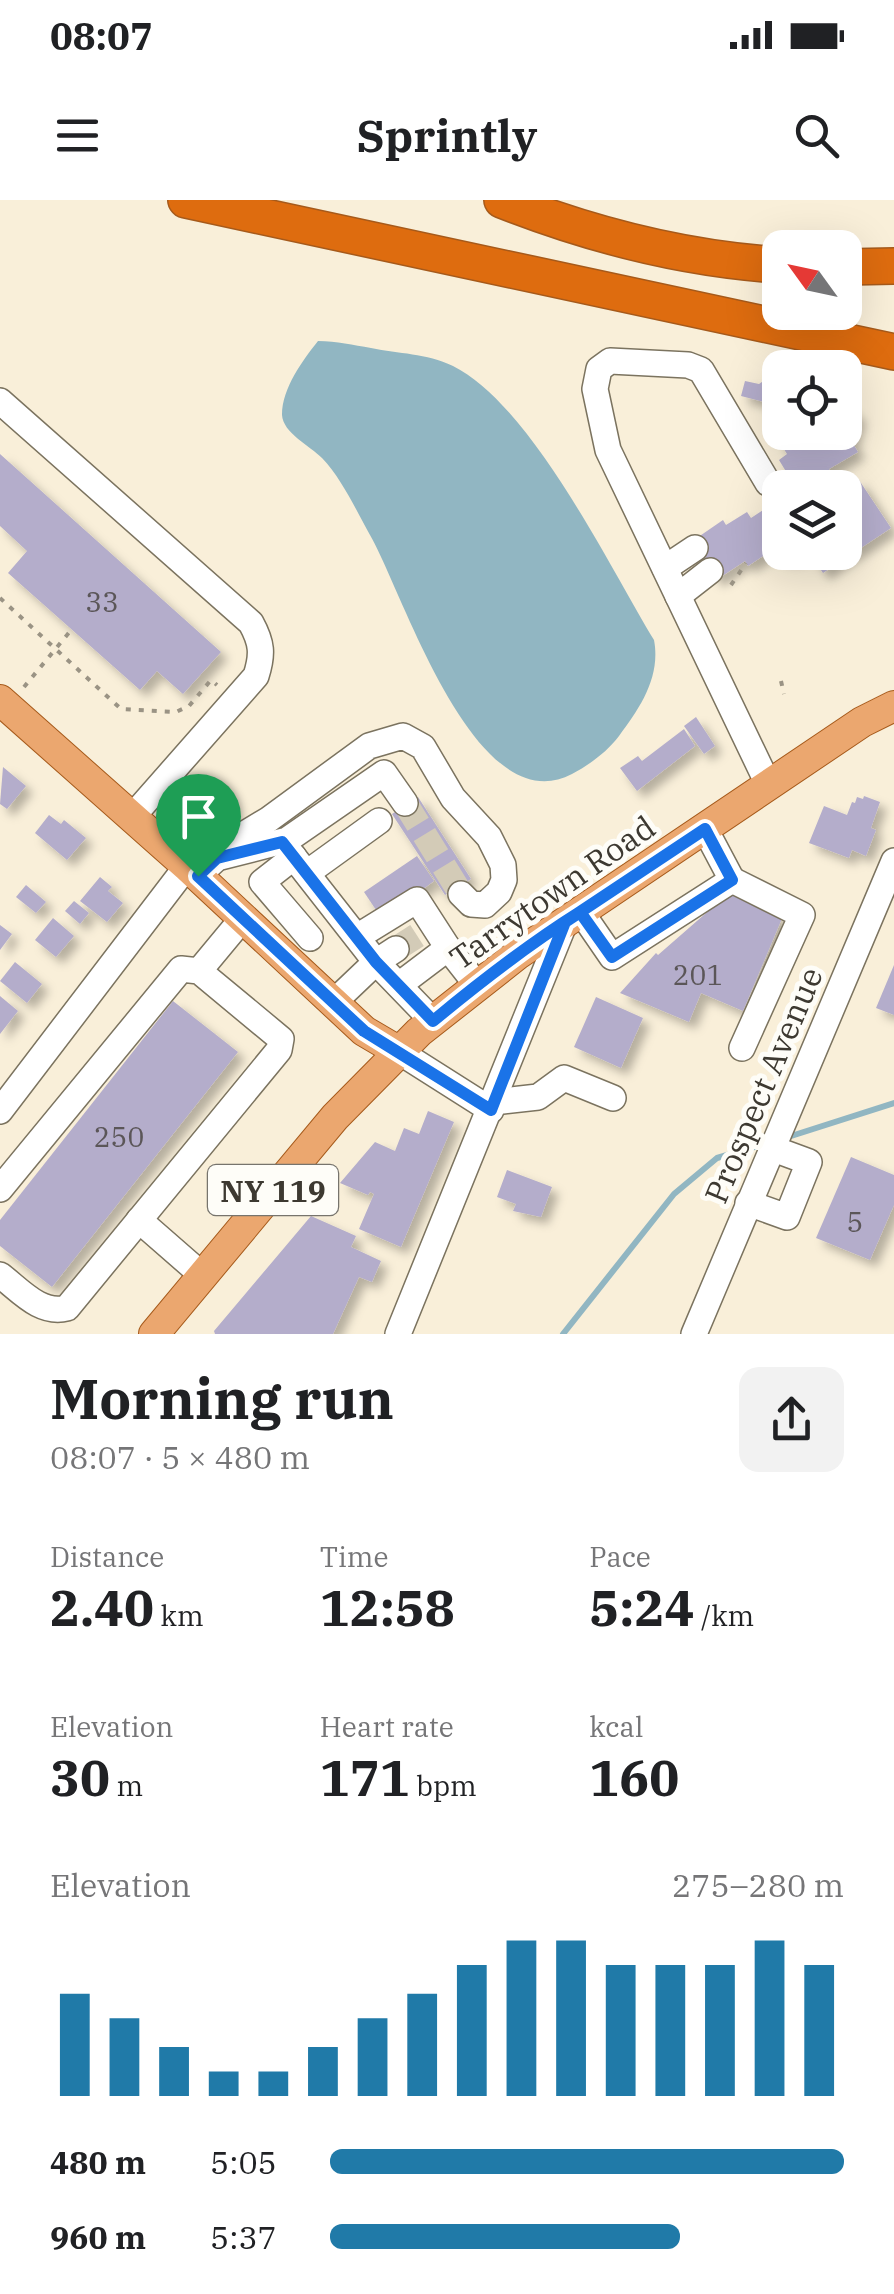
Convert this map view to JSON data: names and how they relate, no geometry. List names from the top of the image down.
{
  "streets": {
    "main road": ["Tarrytown Road", "NY 119"],
    "street": ["Prospect Avenue"]
  },
  "house_numbers": [
    "33",
    "201",
    "250",
    "5"
  ],
  "north": "top left",
  "page": {
    "status": "08:07",
    "header": "Sprintly",
    "heading": ["Morning run", "08:07 · 5 × 480 m"],
    "stats": [
      ["Distance", "2.40 km"],
      ["Time", "12:58"],
      ["Pace", "5:24 /km"],
      ["Elevation", "30 m"],
      ["Heart rate", "171 bpm"],
      ["kcal", "160"]
    ],
    "chart": ["Elevation", "275–280 m"],
    "list": [
      {
        "name": "480 m",
        "note": "5:05"
      },
      {
        "name": "960 m",
        "note": "5:37"
      }
    ]
  }
}
